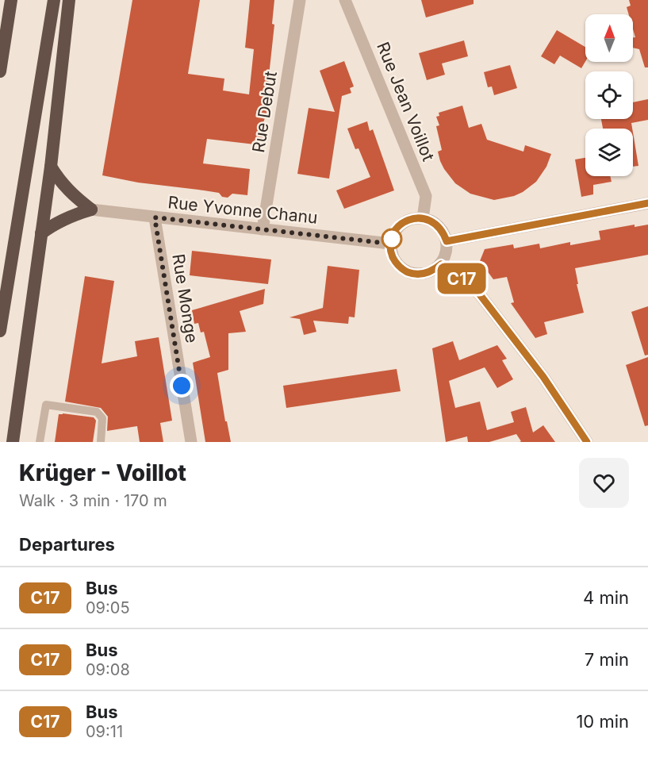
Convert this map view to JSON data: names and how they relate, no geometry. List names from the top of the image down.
{
  "streets": {
    "street": [
      "Rue Jean Voillot",
      "Rue Debut",
      "Rue Yvonne Chanu",
      "Rue Monge"
    ]
  },
  "crossings": [
    ["Rue Jean Voillot", "Rue Yvonne Chanu"],
    ["Rue Debut", "Rue Yvonne Chanu"],
    ["Rue Yvonne Chanu", "Rue Monge"]
  ],
  "lines": ["bus line C17"],
  "north": "top",
  "page": {
    "on_map": "C17",
    "heading": [
      ["Krüger - Voillot", "Walk · 3 min · 170 m"],
      "Departures"
    ],
    "list": [
      {
        "mark": "C17",
        "name": "Bus",
        "note": "09:05",
        "value": "4 min"
      },
      {
        "mark": "C17",
        "name": "Bus",
        "note": "09:08",
        "value": "7 min"
      },
      {
        "mark": "C17",
        "name": "Bus",
        "note": "09:11",
        "value": "10 min"
      }
    ]
  }
}
